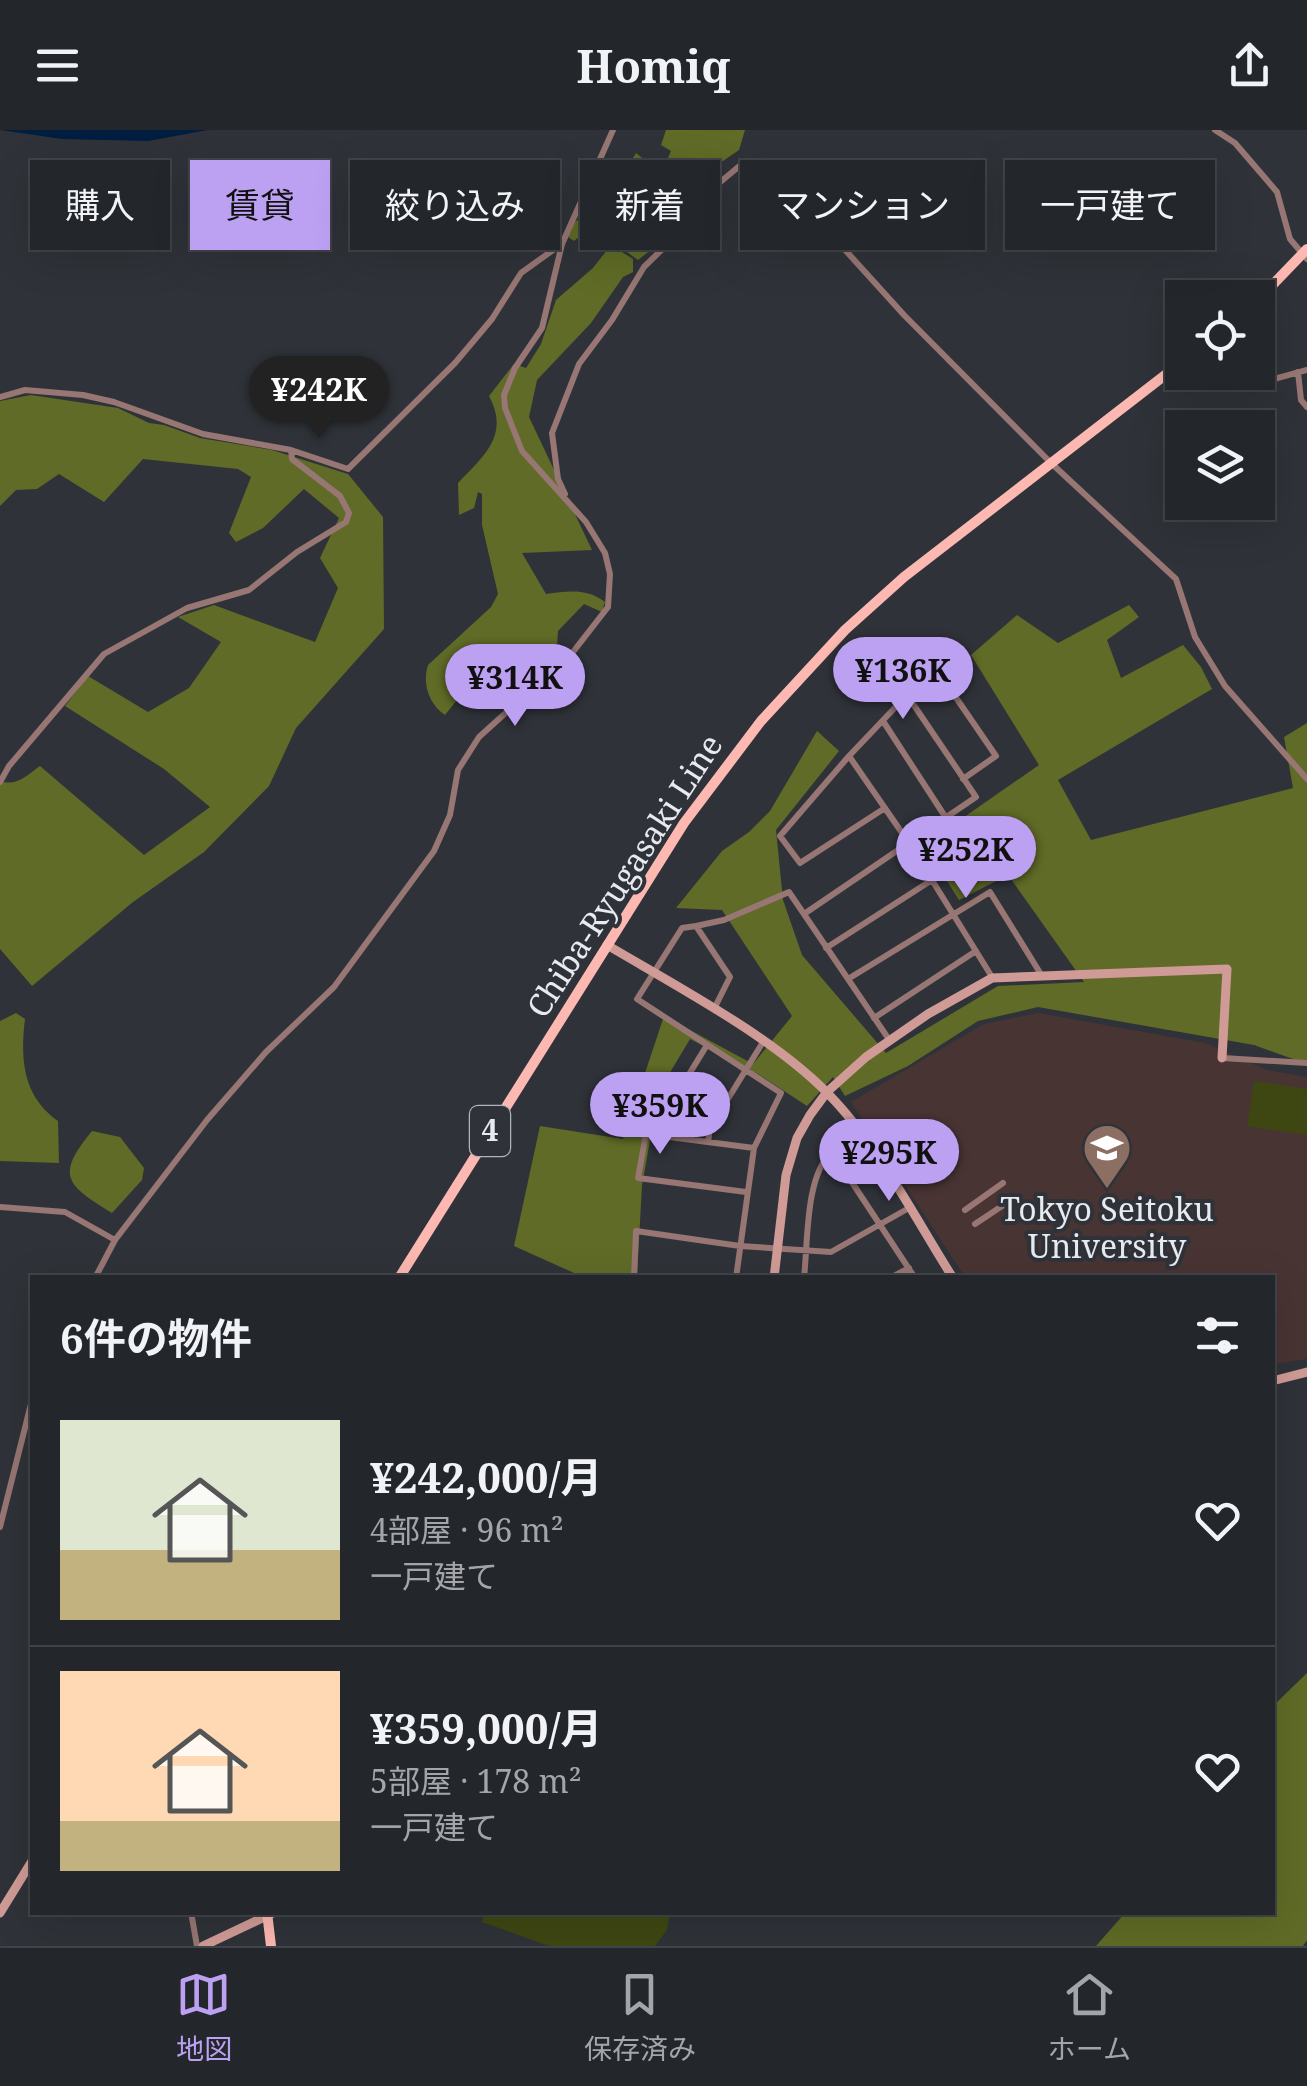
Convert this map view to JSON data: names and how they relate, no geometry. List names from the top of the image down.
{
  "streets": {
    "main road": ["Chiba-Ryugasaki Line", "4"]
  },
  "places": {
    "school or university": ["Tokyo Seitoku University"]
  },
  "page": {
    "header": "Homiq",
    "chip": [
      "購入",
      "賃貸",
      "絞り込み",
      "新着",
      "マンション",
      "一戸建て"
    ],
    "price": [
      "¥242K",
      "¥136K",
      "¥314K",
      "¥252K",
      "¥359K",
      "¥295K"
    ],
    "heading": "6件の物件",
    "list": [
      {
        "name": "¥242,000/月",
        "note": "4部屋 · 96 m² · 一戸建て"
      },
      {
        "name": "¥359,000/月",
        "note": "5部屋 · 178 m² · 一戸建て"
      }
    ],
    "tabs": ["地図", "保存済み", "ホーム"]
  }
}
